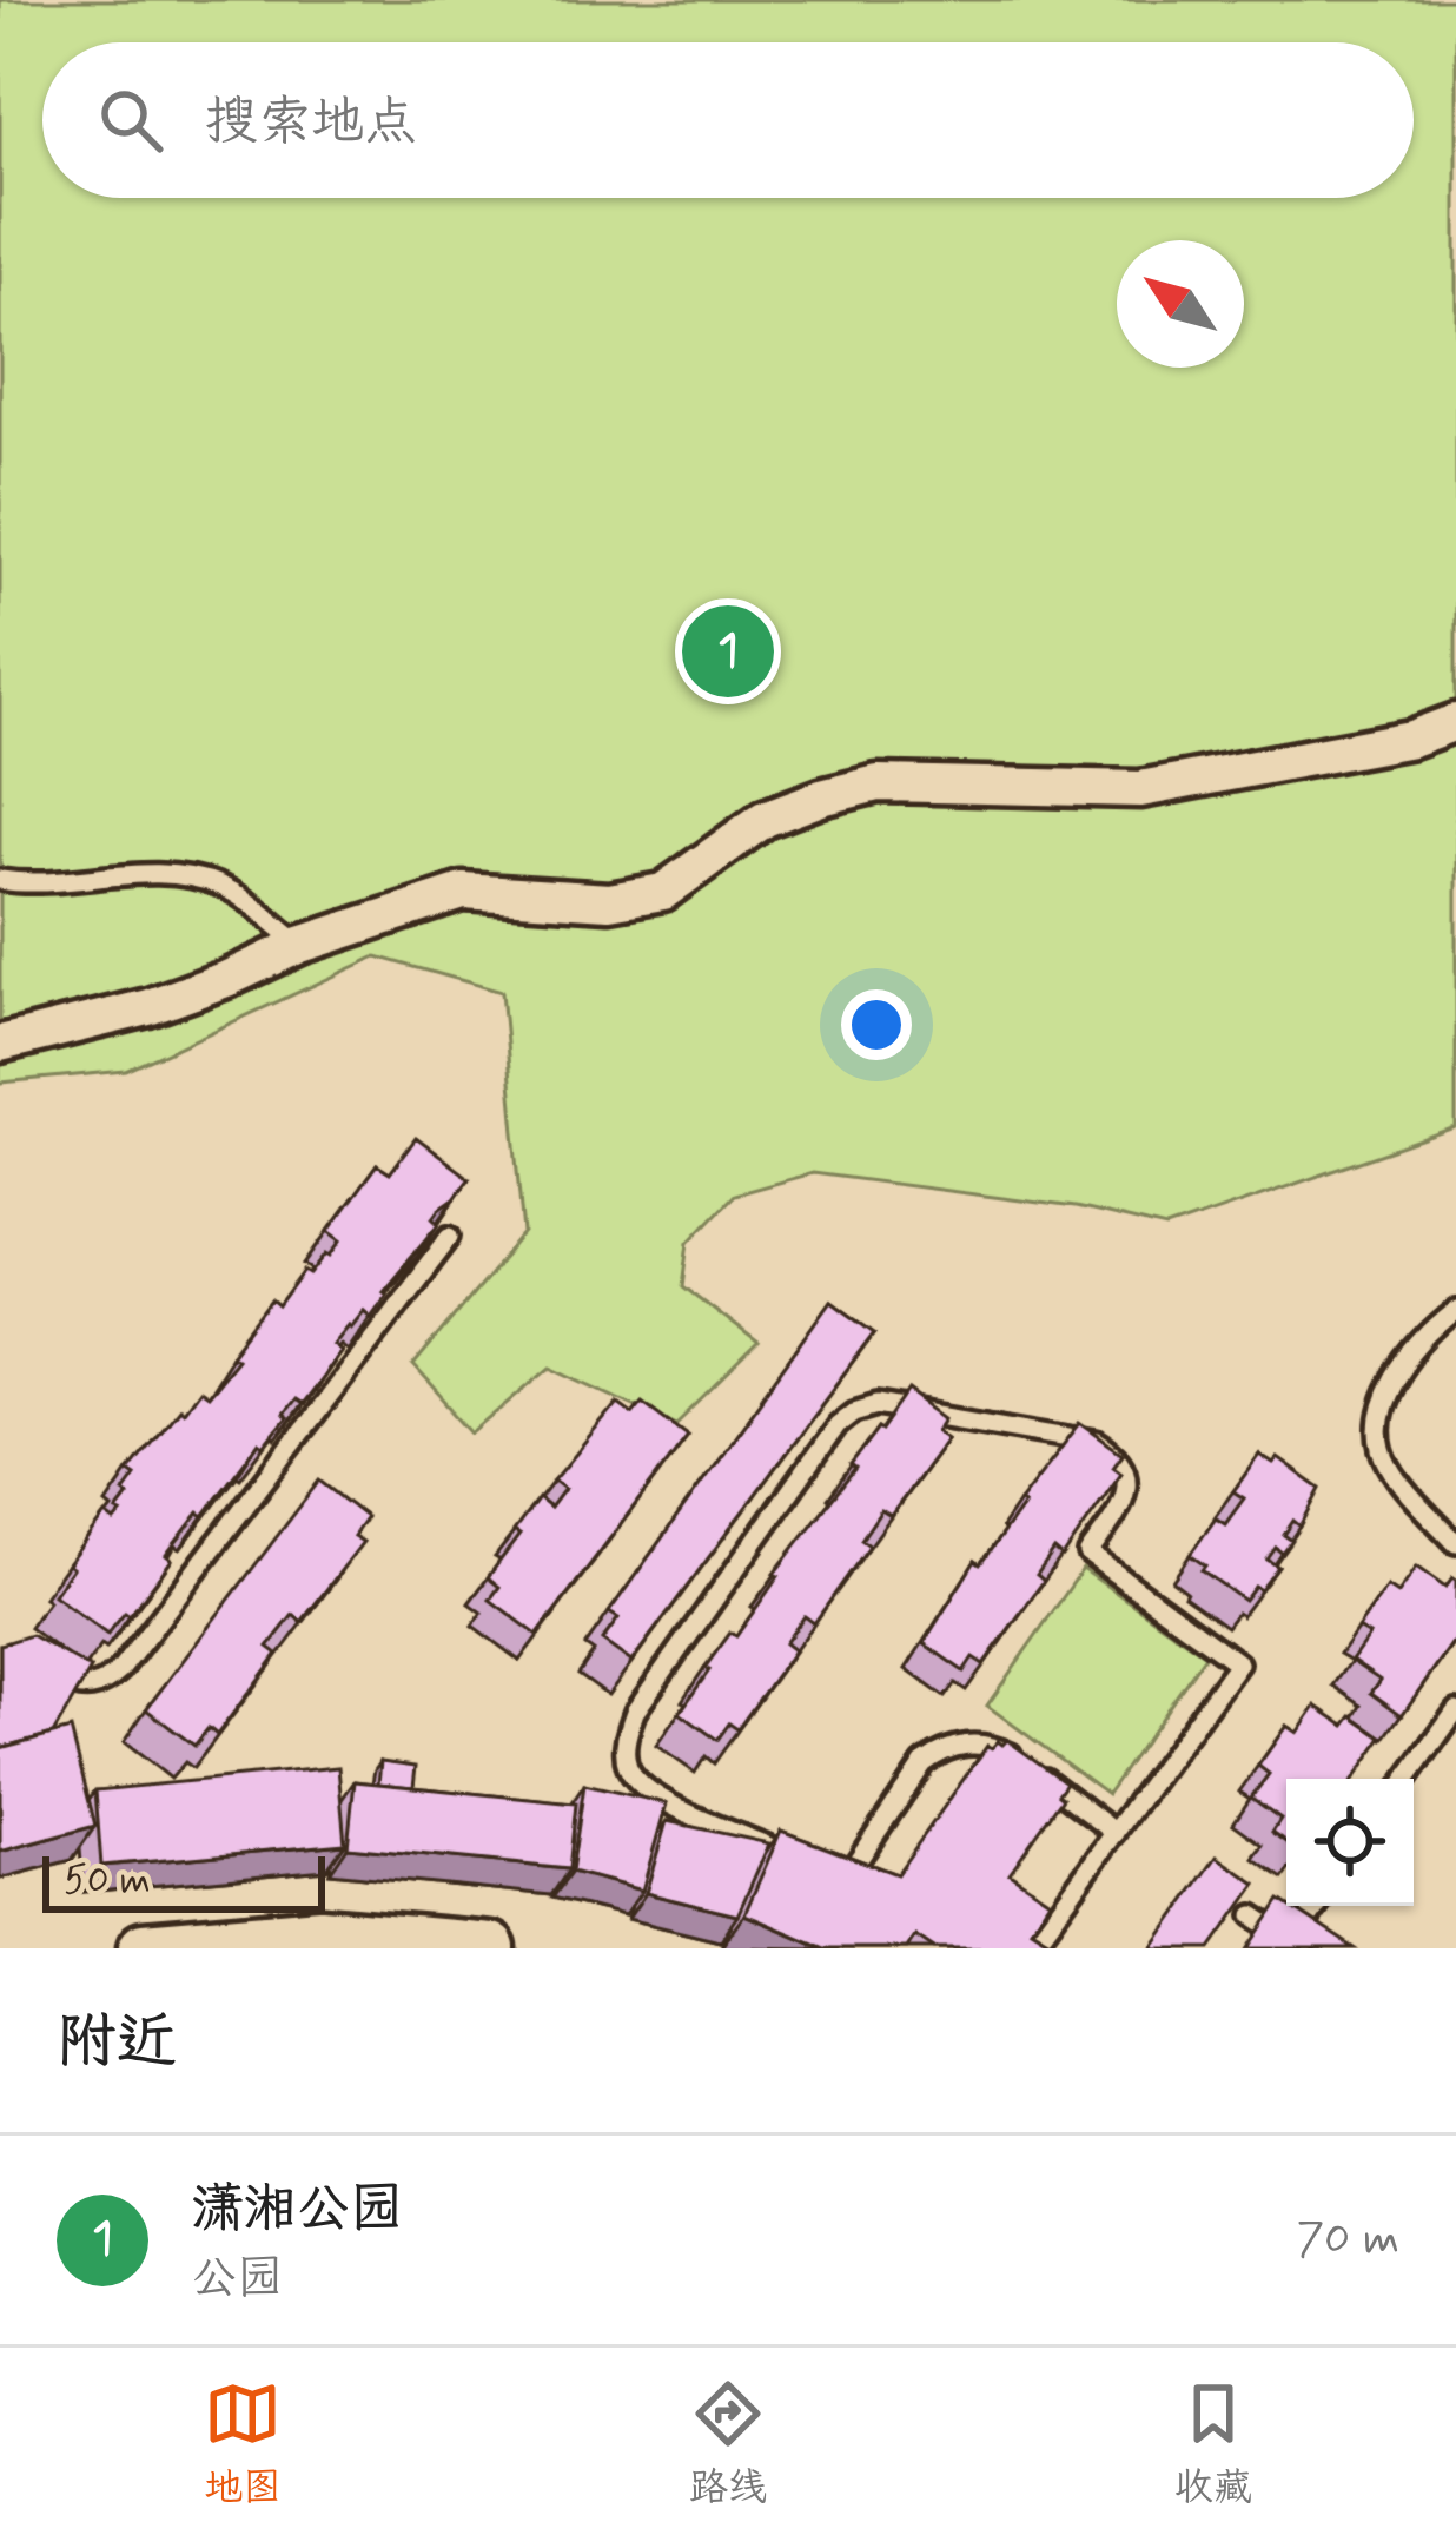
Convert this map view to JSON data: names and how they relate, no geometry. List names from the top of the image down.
{
  "scale_bar": "50 m",
  "north": "top left",
  "page": {
    "search": "搜索地点",
    "pins": "1",
    "scale": "50 m",
    "heading": "附近",
    "list": [
      {
        "mark": "1",
        "name": "潇湘公园",
        "note": "公园",
        "value": "70 m"
      }
    ],
    "nav": ["地图", "路线", "收藏"]
  }
}
